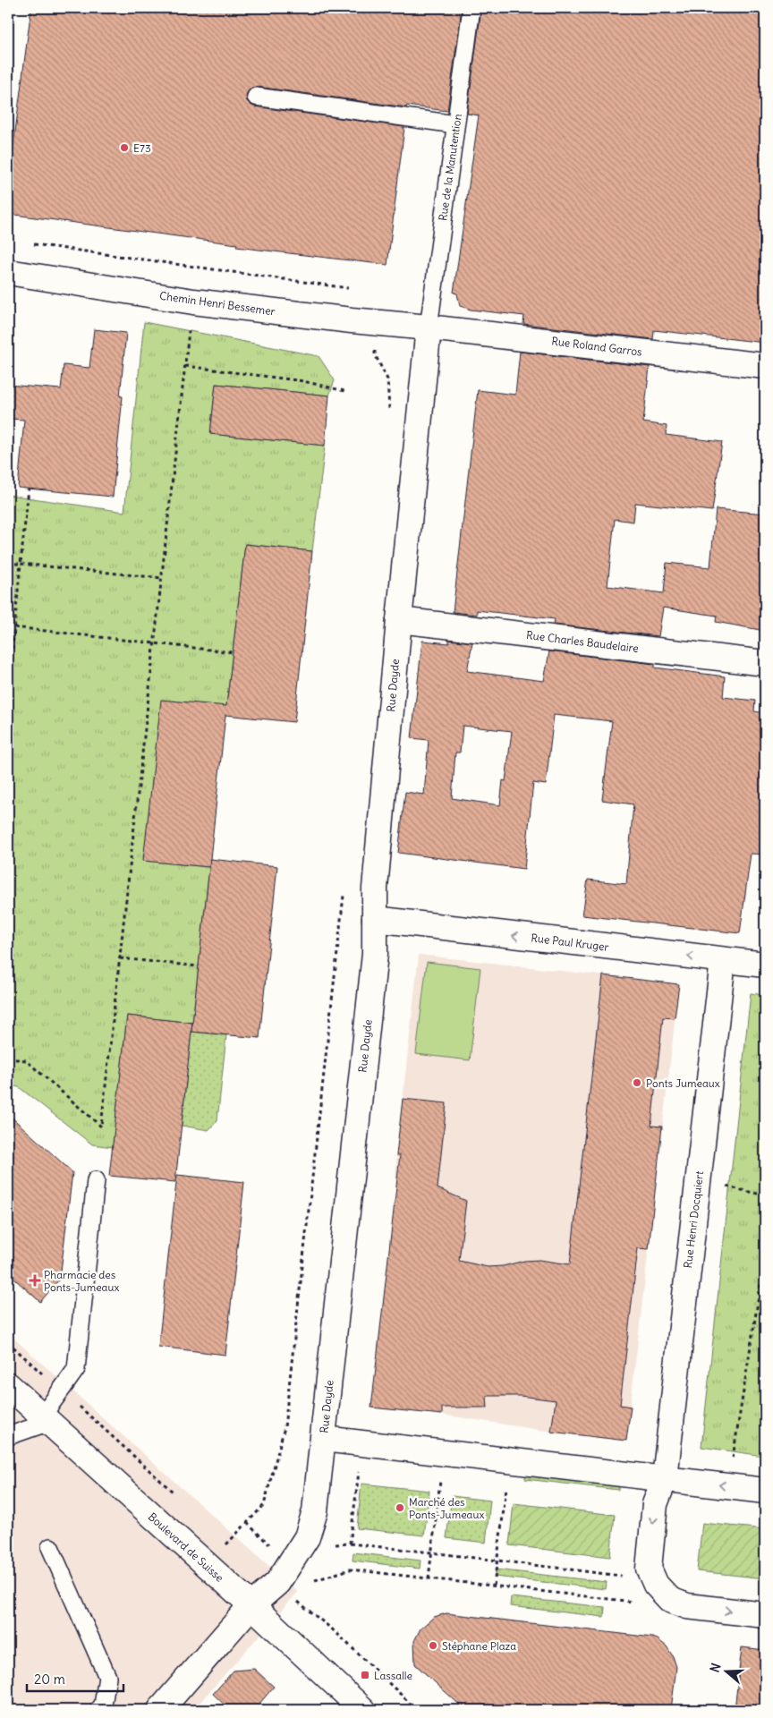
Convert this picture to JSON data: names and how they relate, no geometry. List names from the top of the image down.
{
  "streets": {
    "street": [
      "Chemin Henri Bessemer",
      "Rue Roland Garros",
      "Rue Charles Baudelaire",
      "Rue Dayde",
      "Rue Paul Kruger",
      "Rue Henri Docquiert",
      "Boulevard de Suisse"
    ],
    "lane": ["Rue de la Manutention"]
  },
  "crossings": [
    ["Rue de la Manutention", "Chemin Henri Bessemer"],
    ["Rue de la Manutention", "Rue Roland Garros"],
    ["Rue de la Manutention", "Rue Dayde"],
    ["Chemin Henri Bessemer", "Rue Roland Garros"],
    ["Chemin Henri Bessemer", "Rue Dayde"],
    ["Rue Roland Garros", "Rue Dayde"],
    ["Rue Charles Baudelaire", "Rue Dayde"],
    ["Rue Dayde", "Rue Paul Kruger"],
    ["Rue Dayde", "Boulevard de Suisse"],
    ["Rue Paul Kruger", "Rue Henri Docquiert"]
  ],
  "one_way": ["Rue Paul Kruger"],
  "places": {
    "other": [
      "E73",
      "Ponts Jumeaux",
      "Marché des Ponts-Jumeaux",
      "Stéphane Plaza"
    ],
    "health": ["Pharmacie des Ponts-Jumeaux"],
    "transit": ["Lassalle"]
  },
  "scale_bar": "20 m",
  "north": "left"
}
